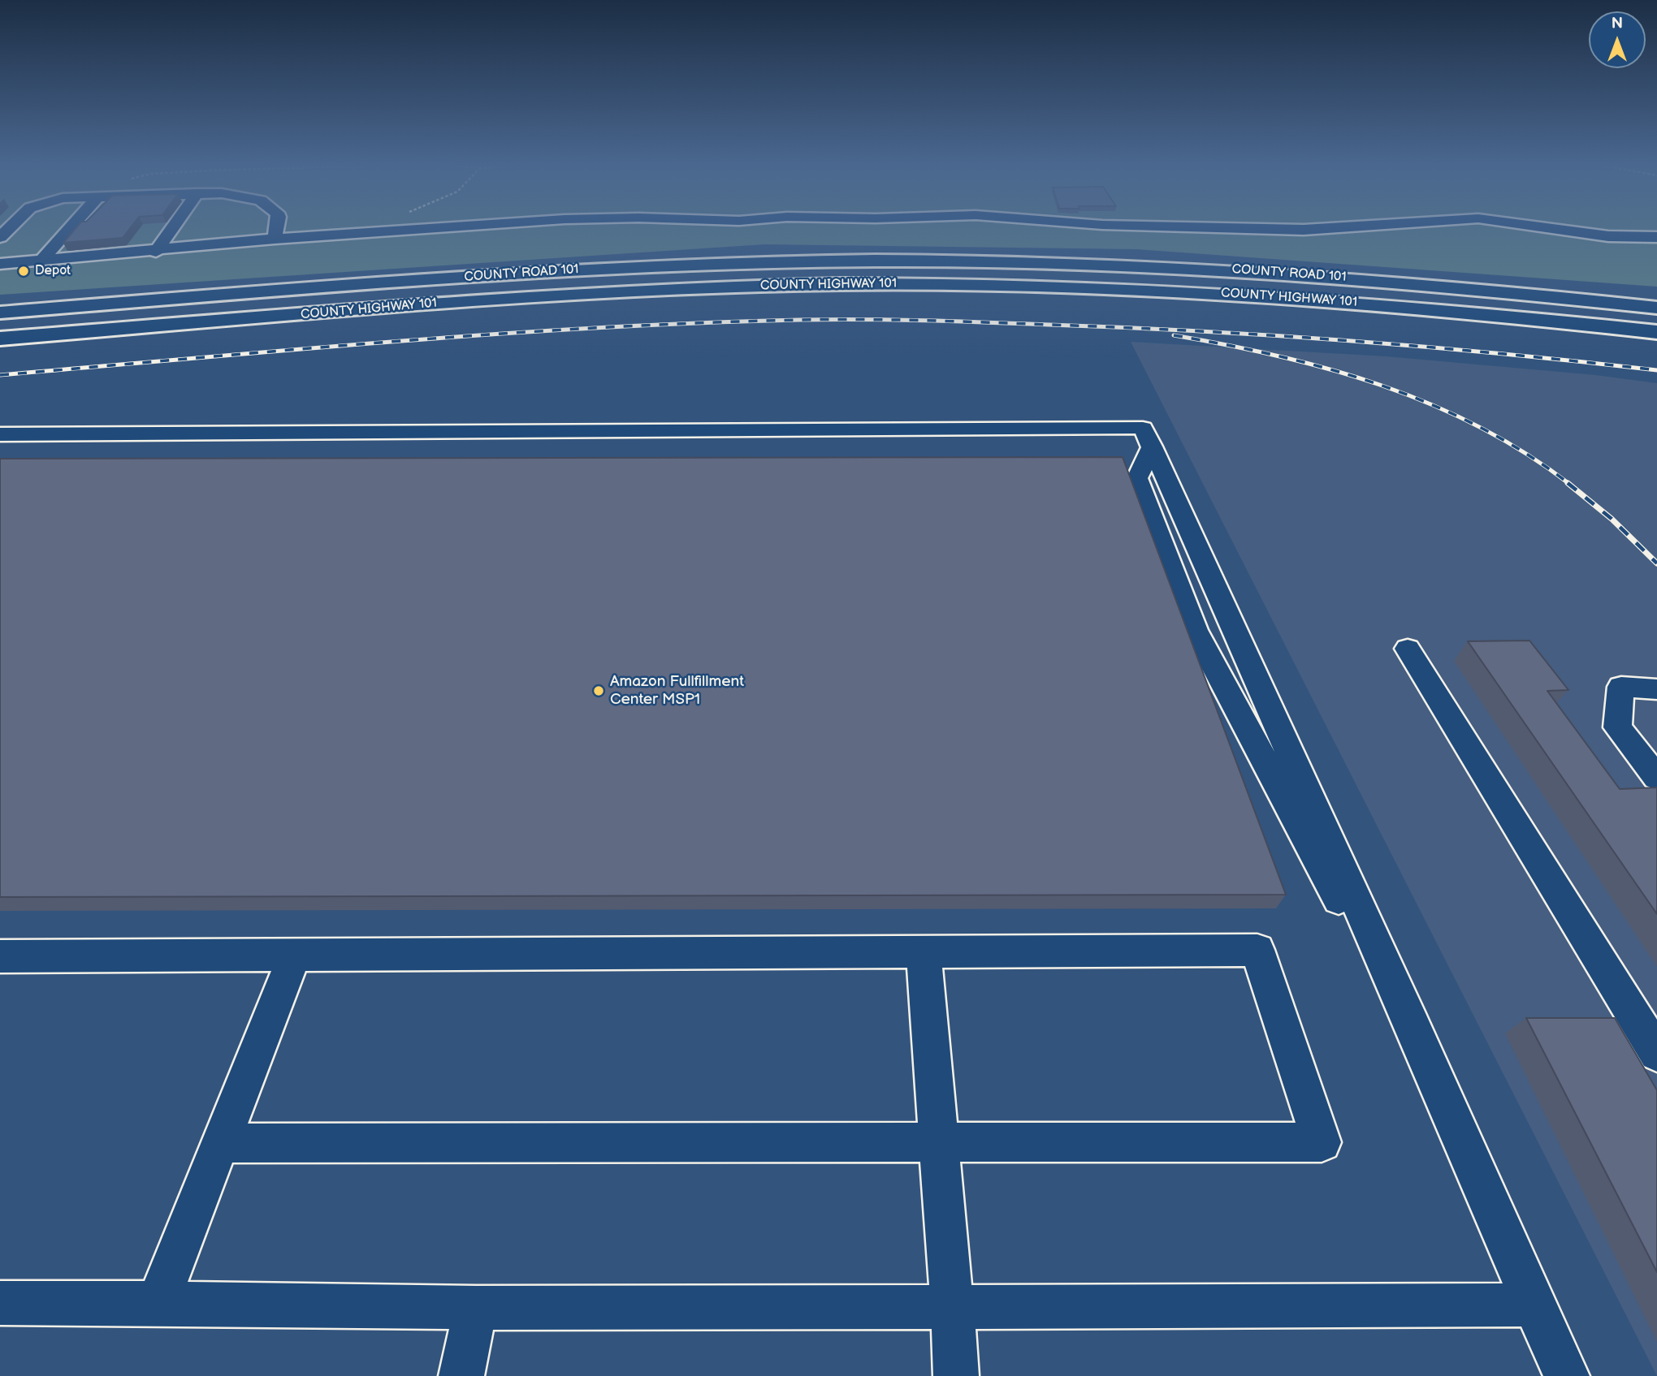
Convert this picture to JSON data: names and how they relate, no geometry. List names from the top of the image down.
{
  "streets": {
    "main road": ["COUNTY ROAD 101", "COUNTY HIGHWAY 101"]
  },
  "places": ["Depot", "Amazon Fullfillment Center MSP1"],
  "north": "top"
}
